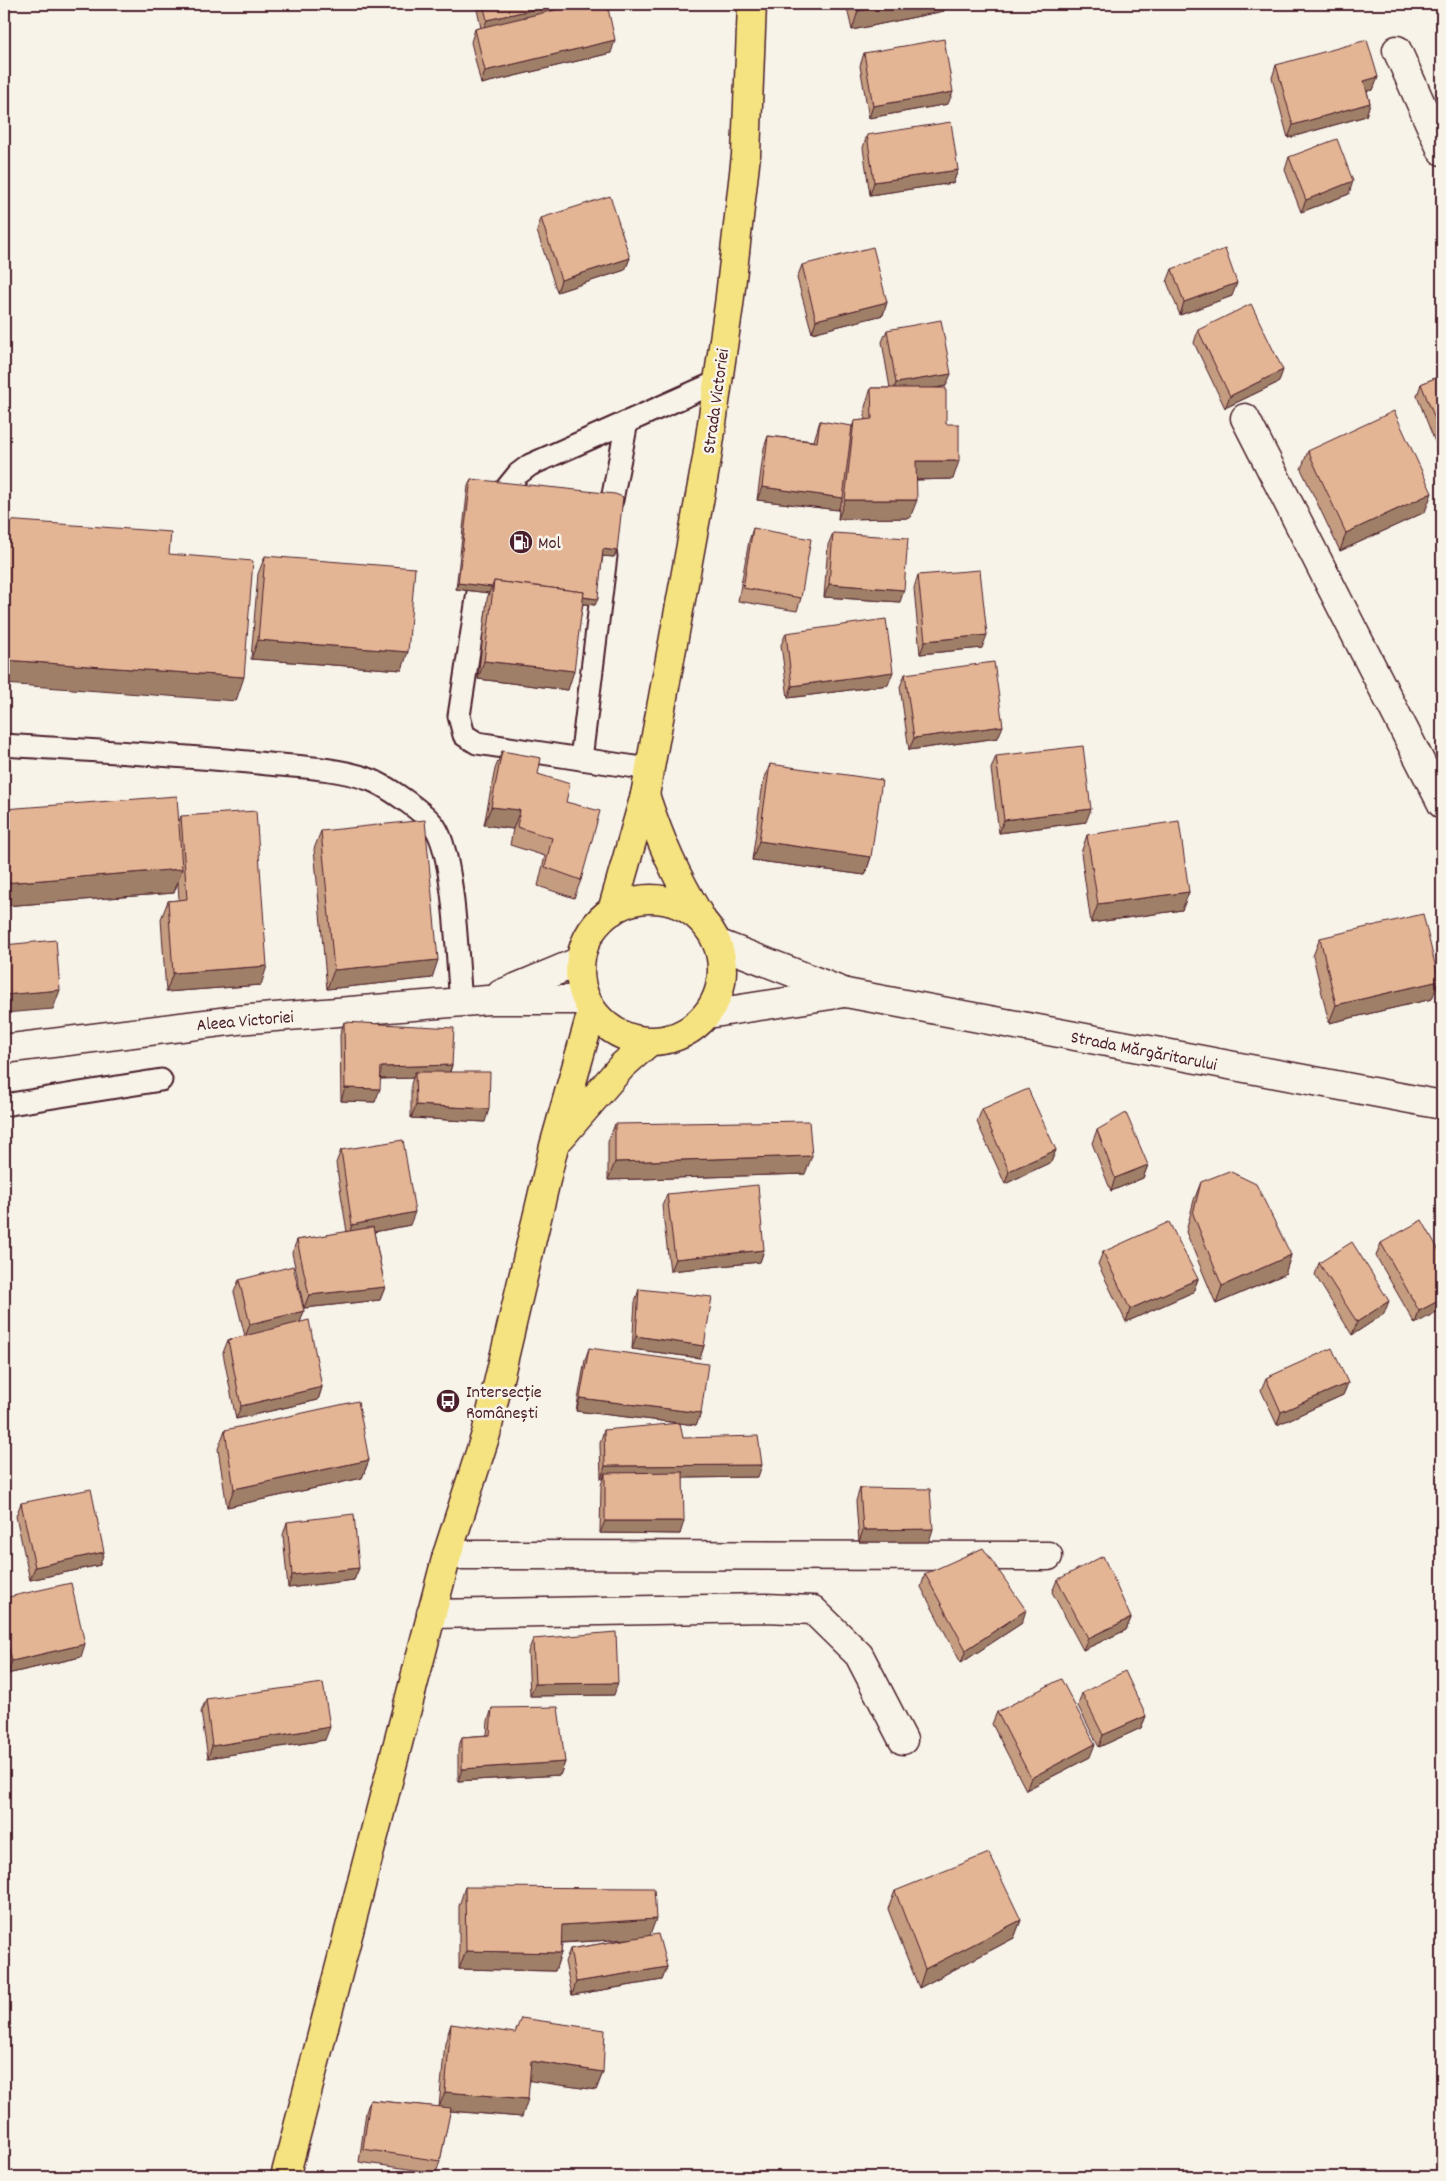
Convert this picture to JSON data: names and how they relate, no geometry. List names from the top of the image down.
{
  "streets": {
    "main road": ["Strada Victoriei"],
    "street": ["Aleea Victoriei", "Strada Mărgăritarului"]
  },
  "crossings": [
    ["Strada Victoriei", "Aleea Victoriei"],
    ["Strada Victoriei", "Strada Mărgăritarului"],
    ["Aleea Victoriei", "Strada Mărgăritarului"]
  ],
  "places": {
    "fuel station": ["Mol"],
    "bus stop": ["Intersecție Românești"]
  }
}
